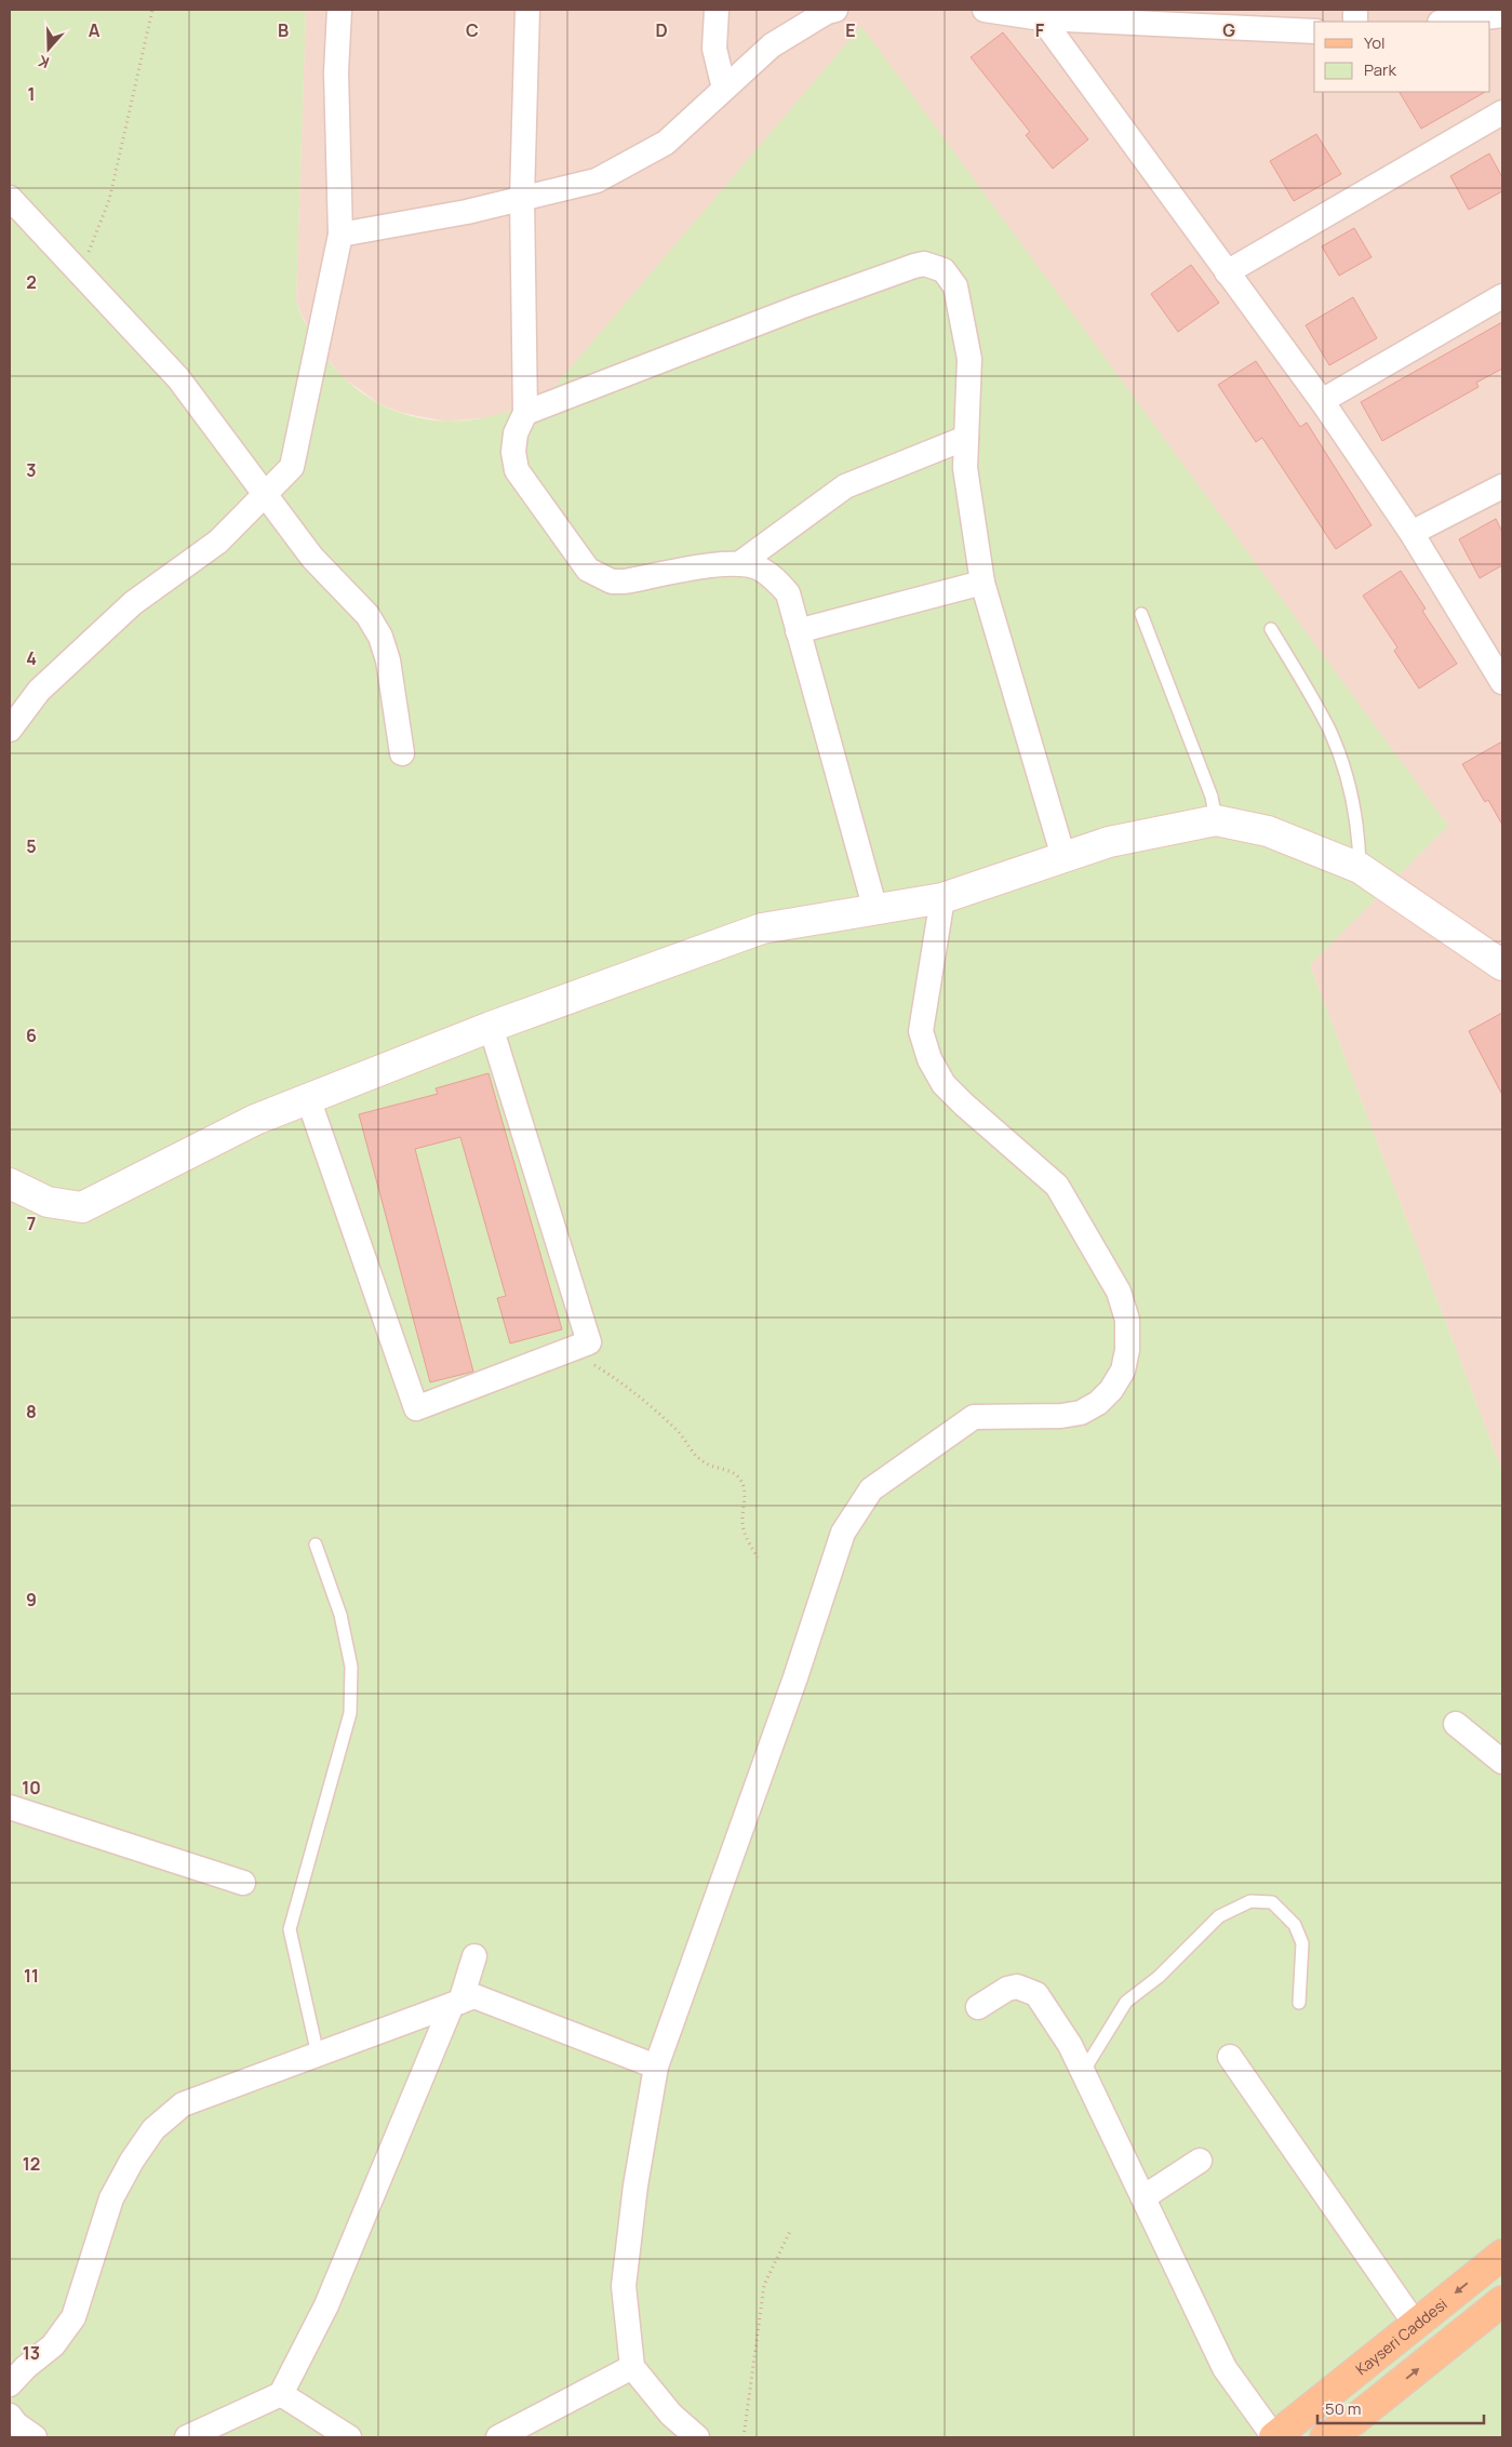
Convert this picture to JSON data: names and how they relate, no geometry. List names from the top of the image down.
{
  "streets": {
    "main road": ["Kayseri Caddesi"]
  },
  "legend": ["Yol", "Park"],
  "scale_bar": "50 m",
  "north": "bottom",
  "grid": {
    "columns": [
      "A",
      "B",
      "C",
      "D",
      "E",
      "F",
      "G"
    ],
    "rows": [
      "1",
      "2",
      "3",
      "4",
      "5",
      "6",
      "7",
      "8",
      "9",
      "10",
      "11",
      "12",
      "13"
    ]
  }
}
